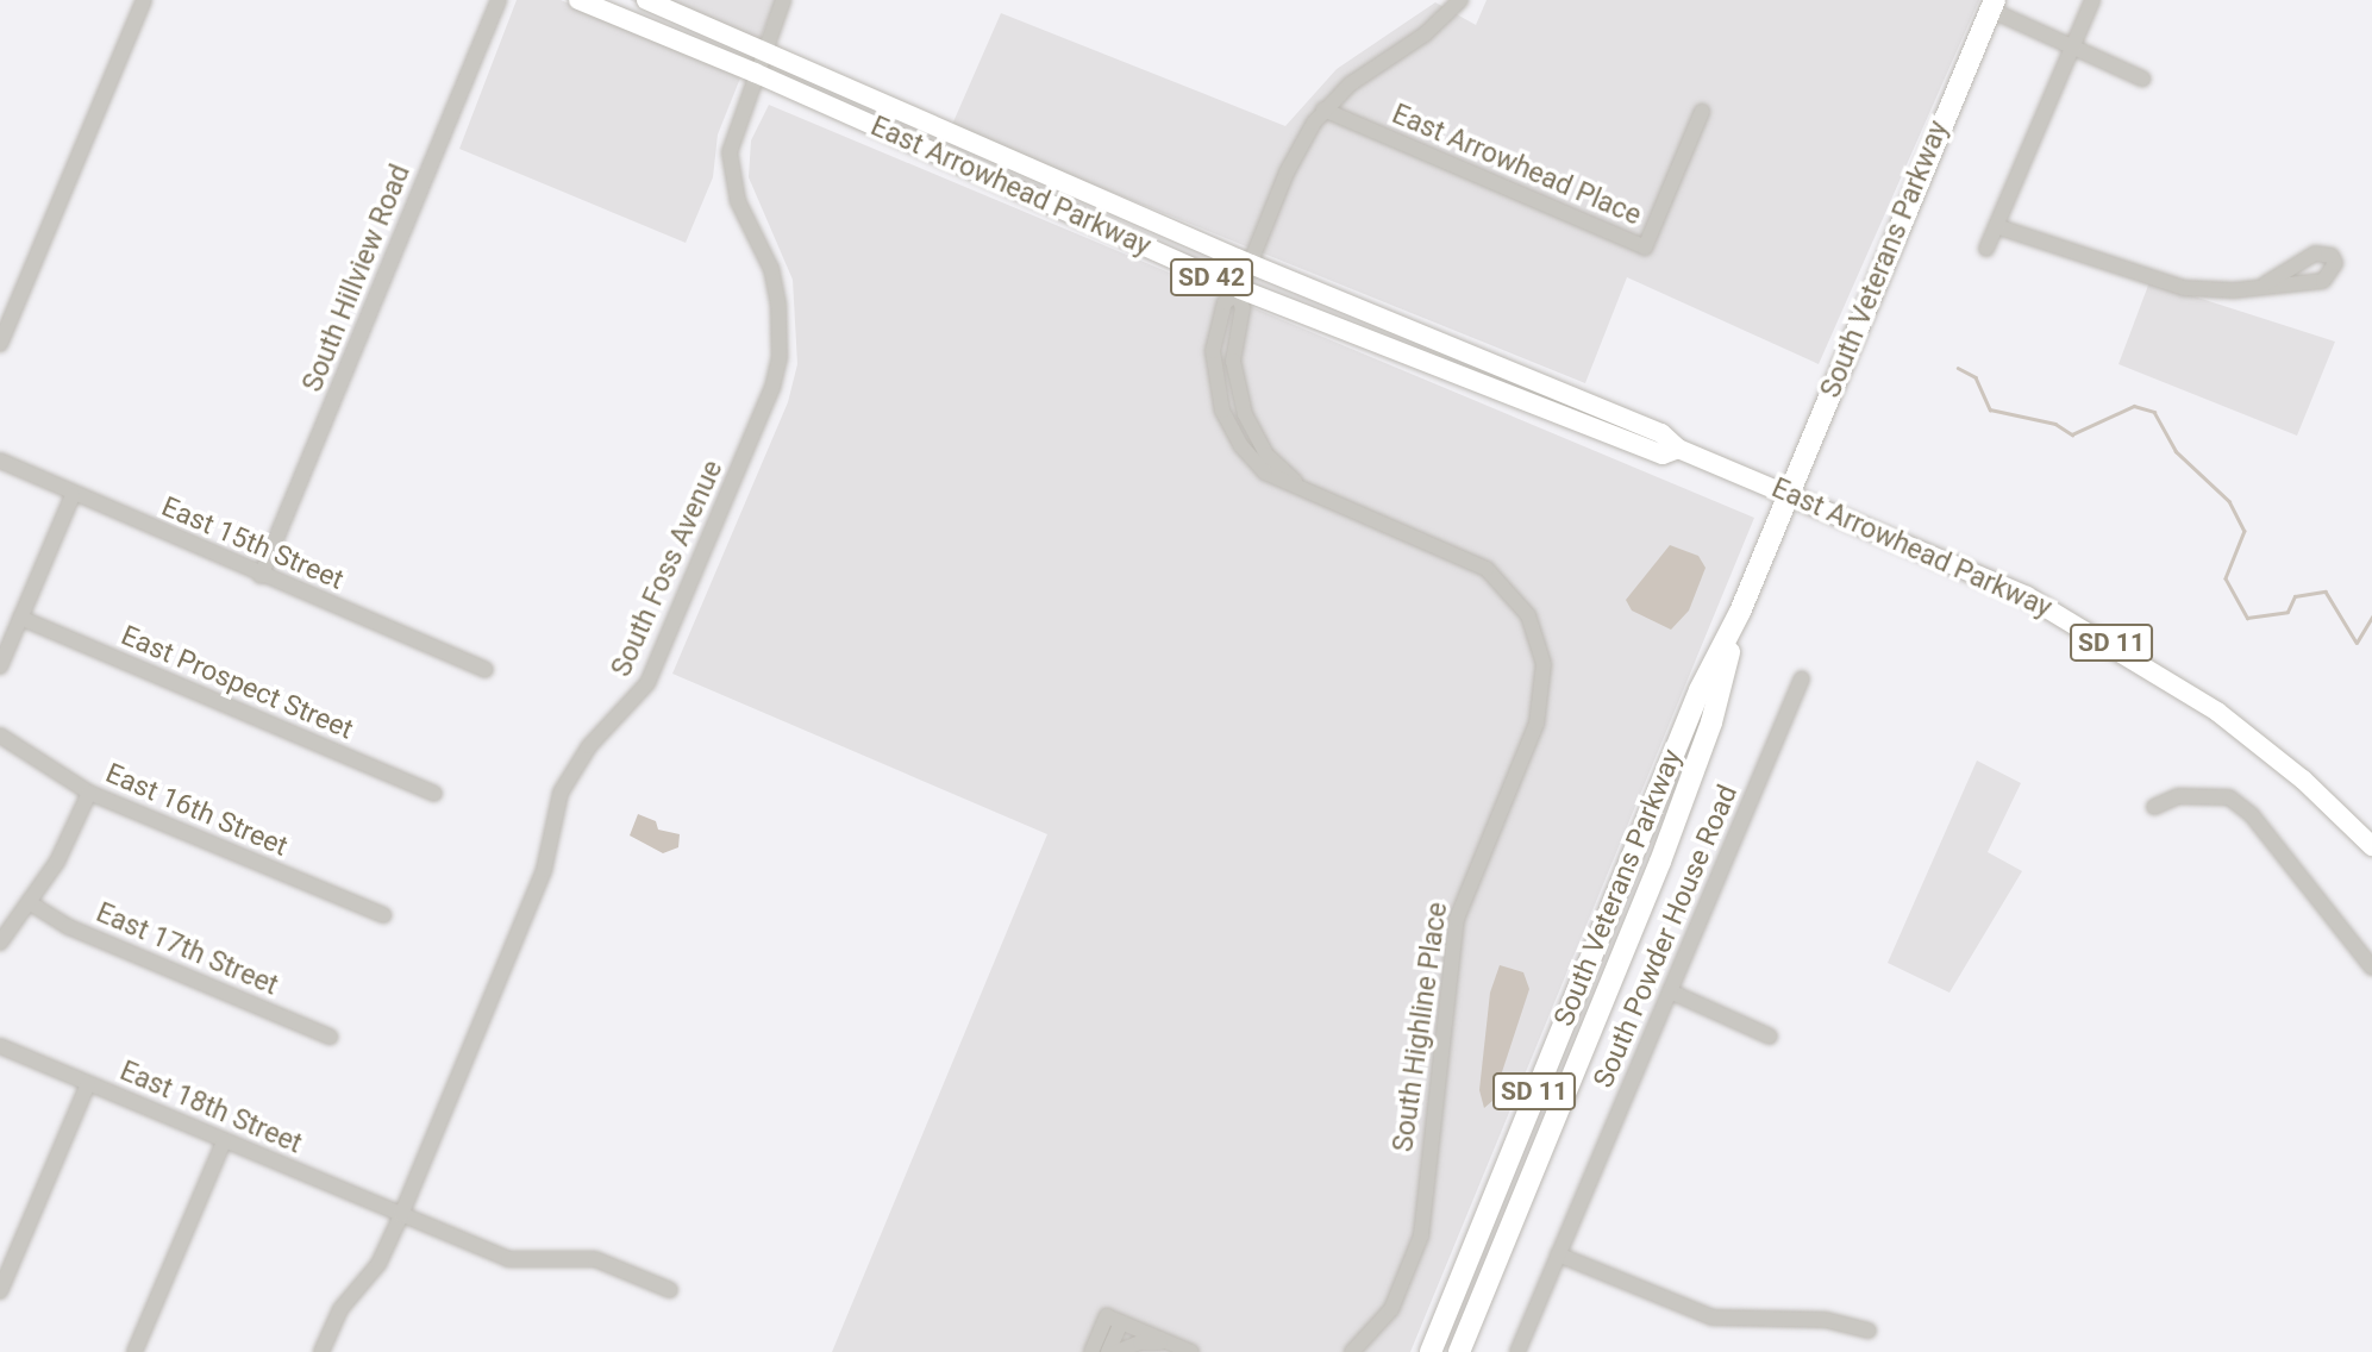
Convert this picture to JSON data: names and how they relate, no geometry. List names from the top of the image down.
{
  "streets": {
    "highway": ["South Veterans Parkway", "SD 11"],
    "main road": ["East Arrowhead Parkway", "SD 42"],
    "street": [
      "East Arrowhead Place",
      "South Hillview Road",
      "East 15th Street",
      "South Foss Avenue",
      "East Prospect Street",
      "East 16th Street",
      "South Powder House Road",
      "East 17th Street",
      "South Highline Place",
      "East 18th Street"
    ]
  },
  "crossings": [
    ["East Arrowhead Place", "South Highline Place"],
    ["East Arrowhead Parkway", "South Veterans Parkway"],
    ["East Arrowhead Parkway", "South Foss Avenue"],
    ["East Arrowhead Parkway", "South Highline Place"],
    ["South Hillview Road", "East 15th Street"],
    ["South Foss Avenue", "East 18th Street"]
  ]
}
